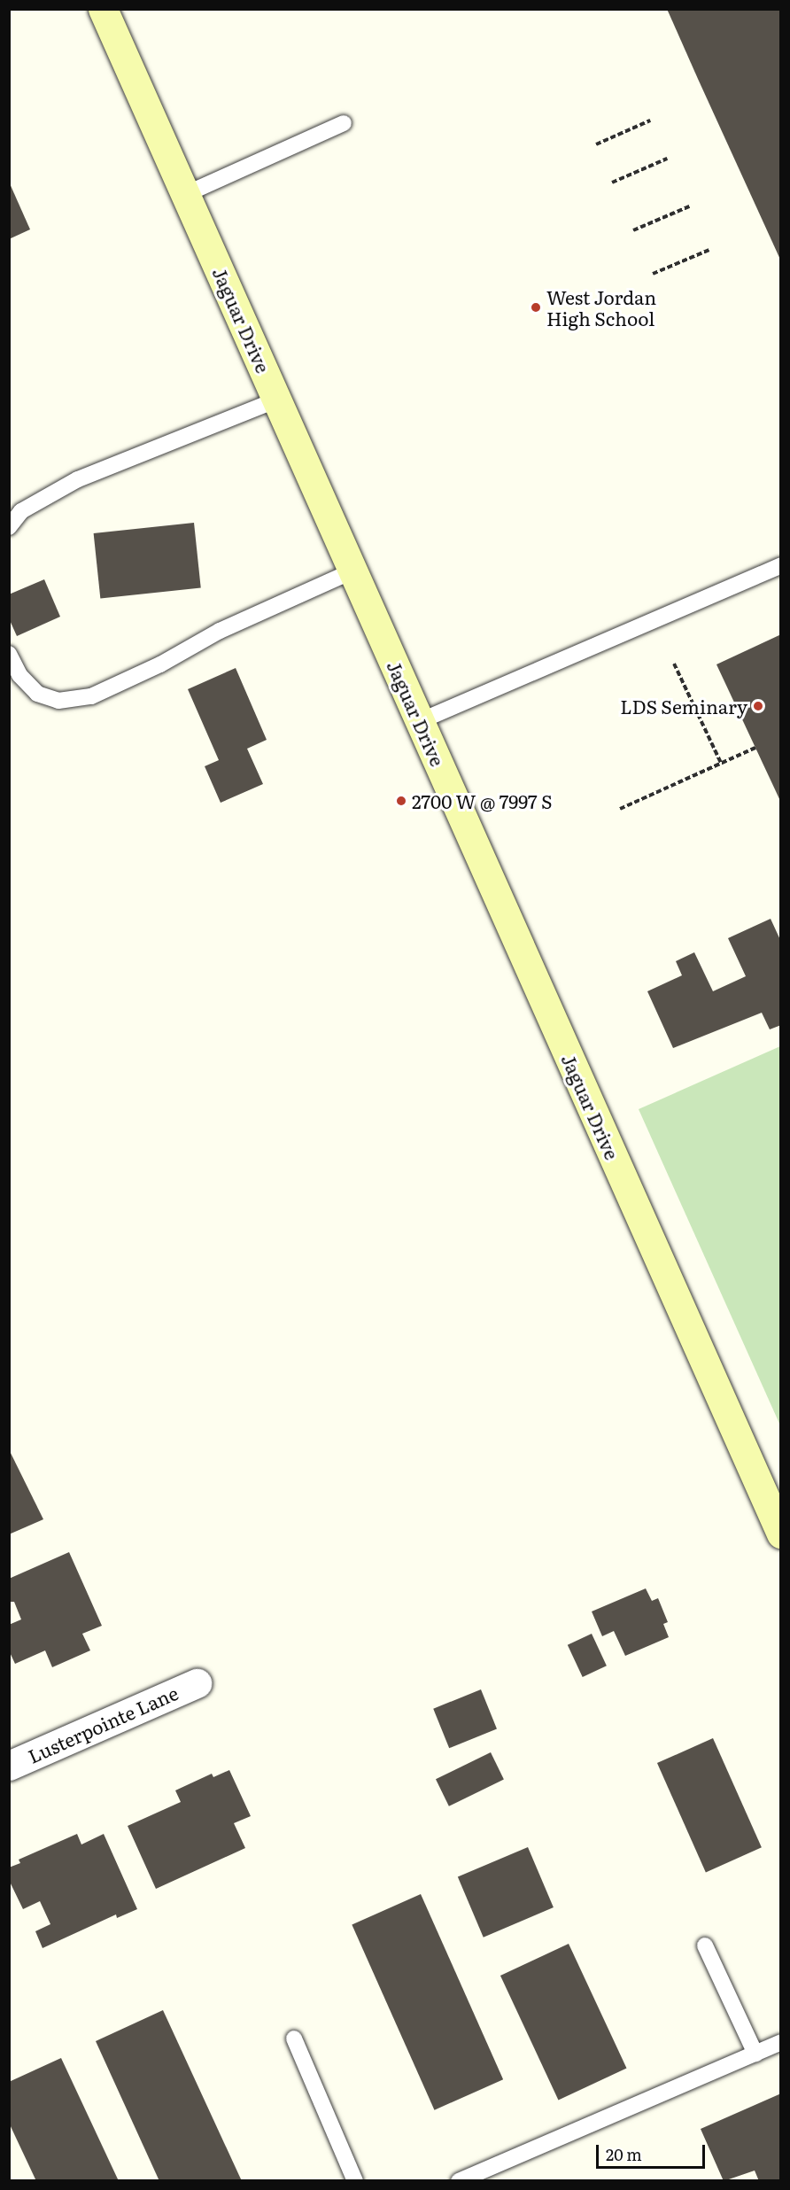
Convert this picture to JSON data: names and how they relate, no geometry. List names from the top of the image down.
{
  "streets": {
    "main road": ["Jaguar Drive"],
    "street": ["Lusterpointe Lane"]
  },
  "places": ["West Jordan High School", "LDS Seminary", "2700 W @ 7997 S"],
  "scale_bar": "20 m"
}
